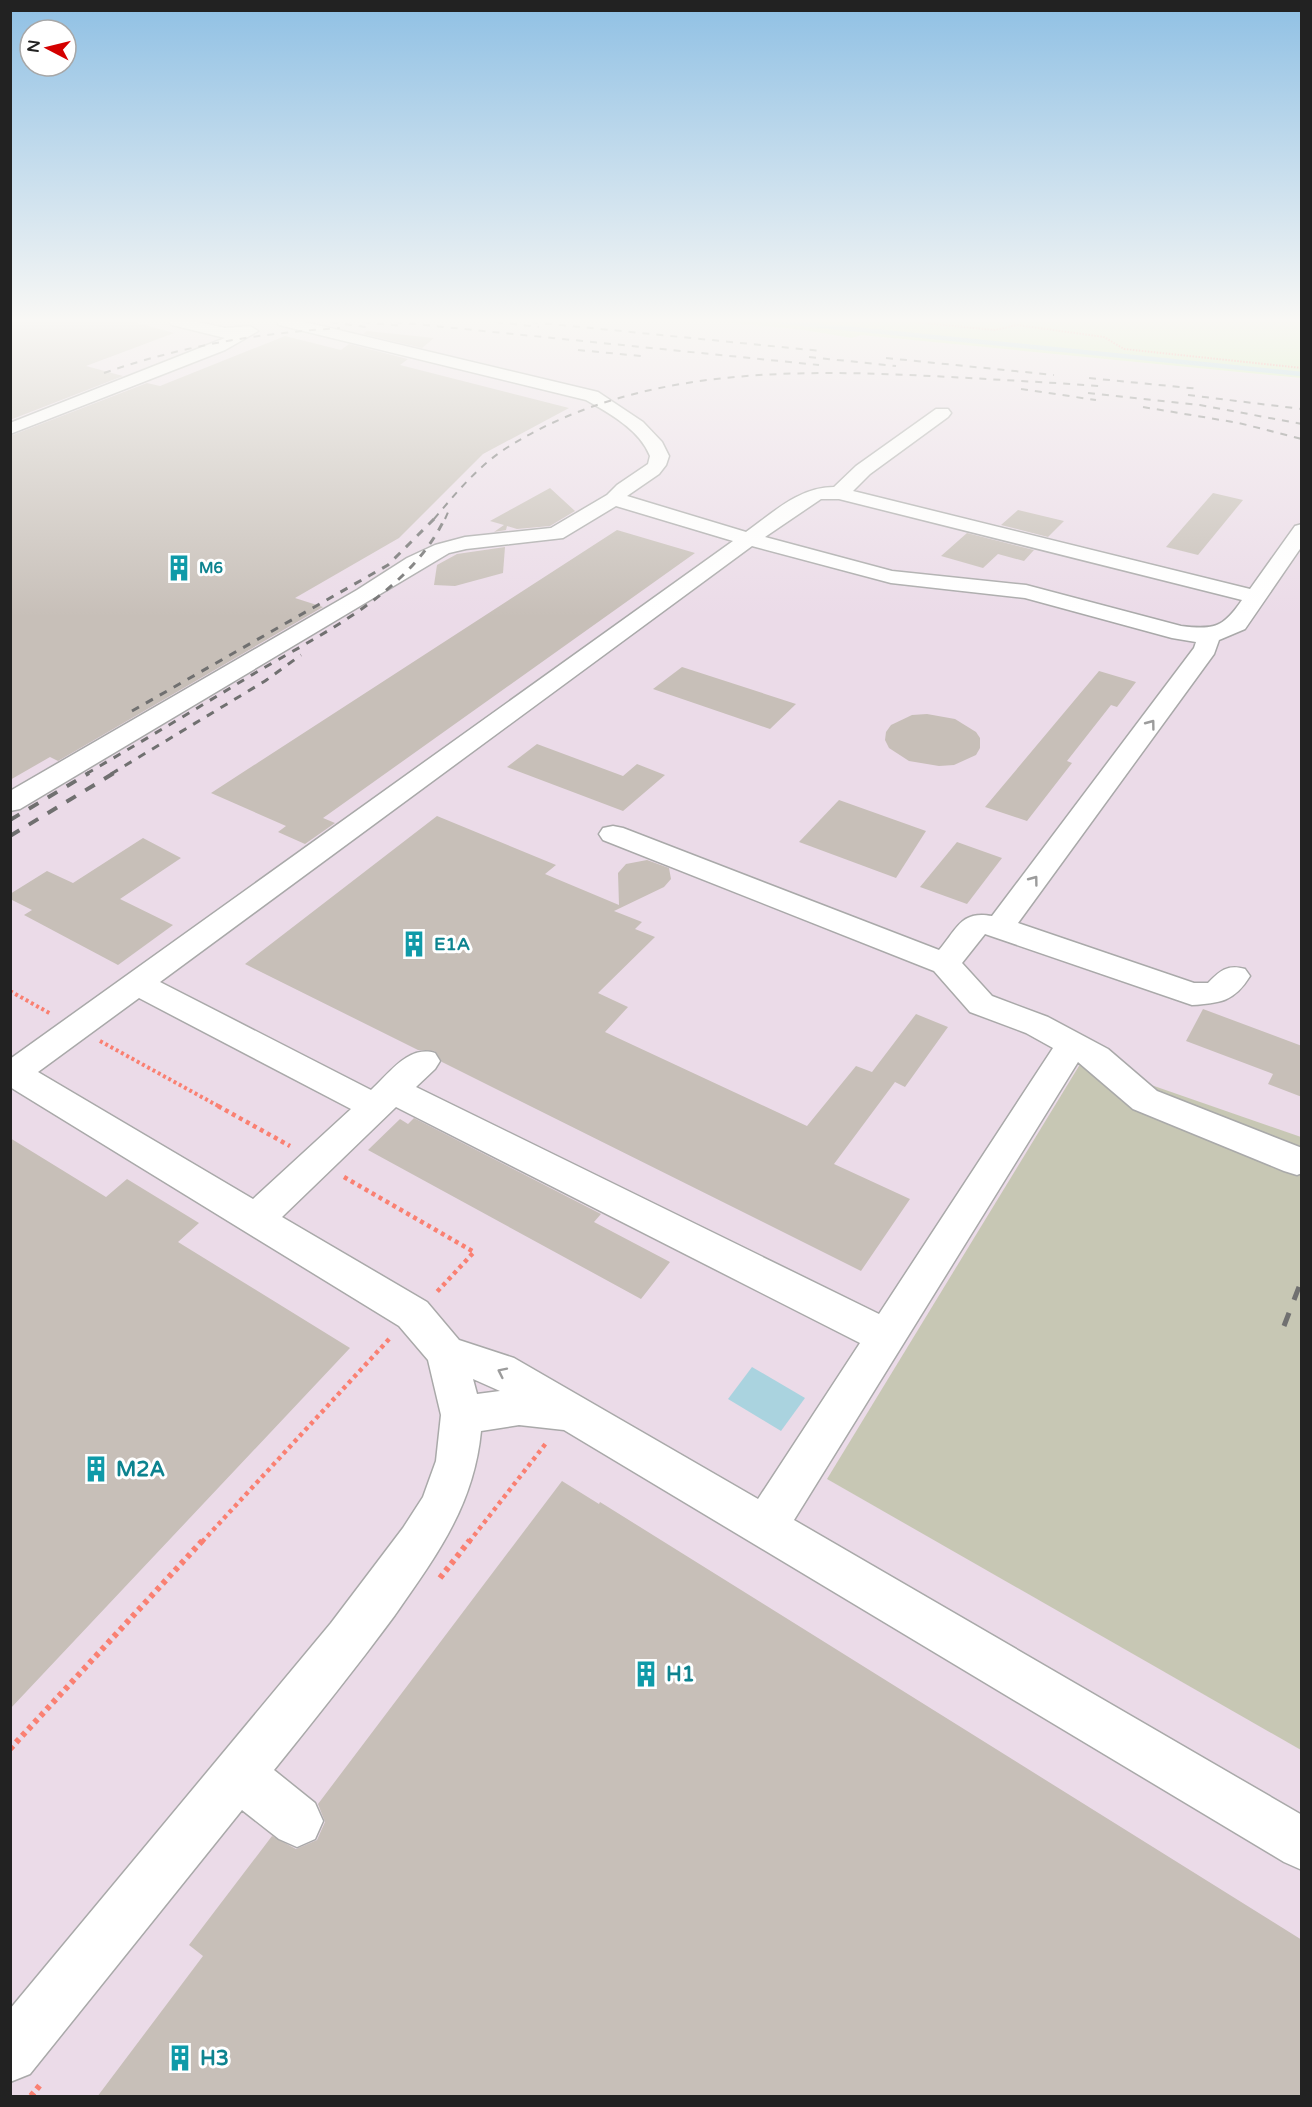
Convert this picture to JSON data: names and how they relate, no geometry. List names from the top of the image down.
{
  "places": {
    "building": [
      "M6",
      "E1A",
      "M2A",
      "H1",
      "H3"
    ]
  },
  "north": "left"
}
